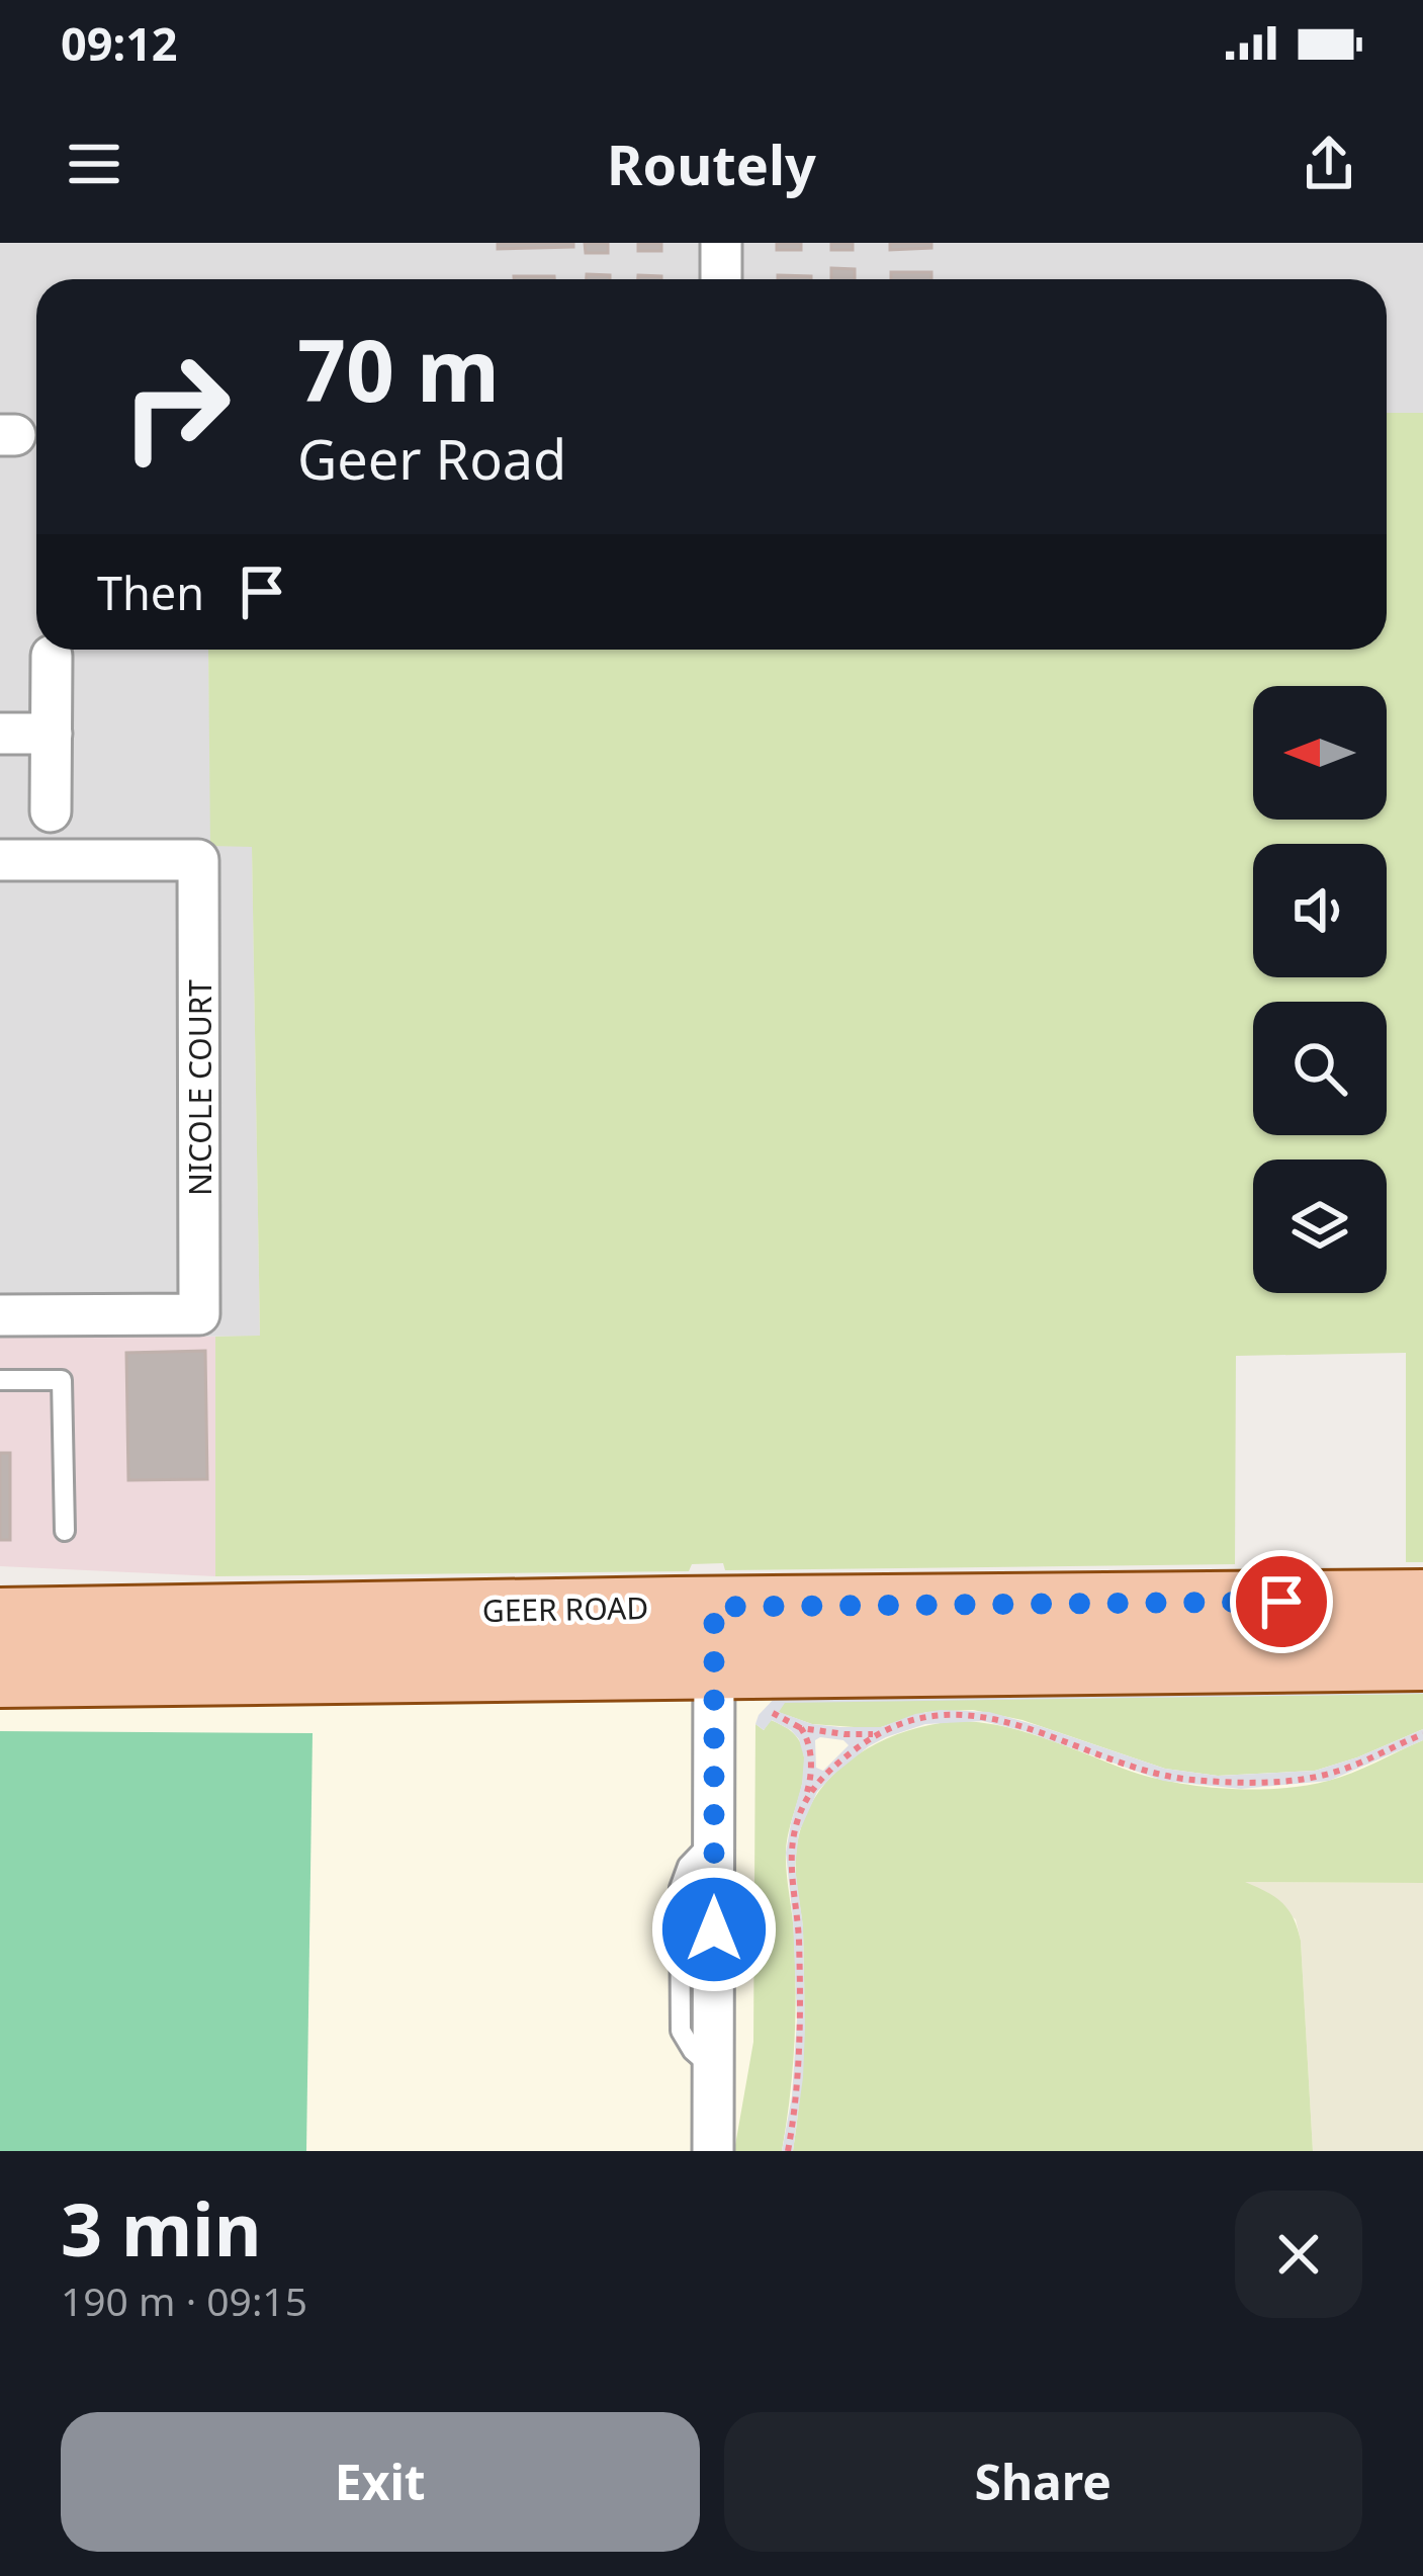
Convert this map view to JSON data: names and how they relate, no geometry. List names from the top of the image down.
{
  "streets": {
    "main road": ["GEER ROAD"],
    "street": ["NICOLE COURT"]
  },
  "north": "left",
  "page": {
    "status": "09:12",
    "header": "Routely",
    "turn": ["70 m", "Geer Road"],
    "then": "Then",
    "heading": ["3 min", "190 m · 09:15"],
    "buttons": ["Exit", "Share"]
  }
}
